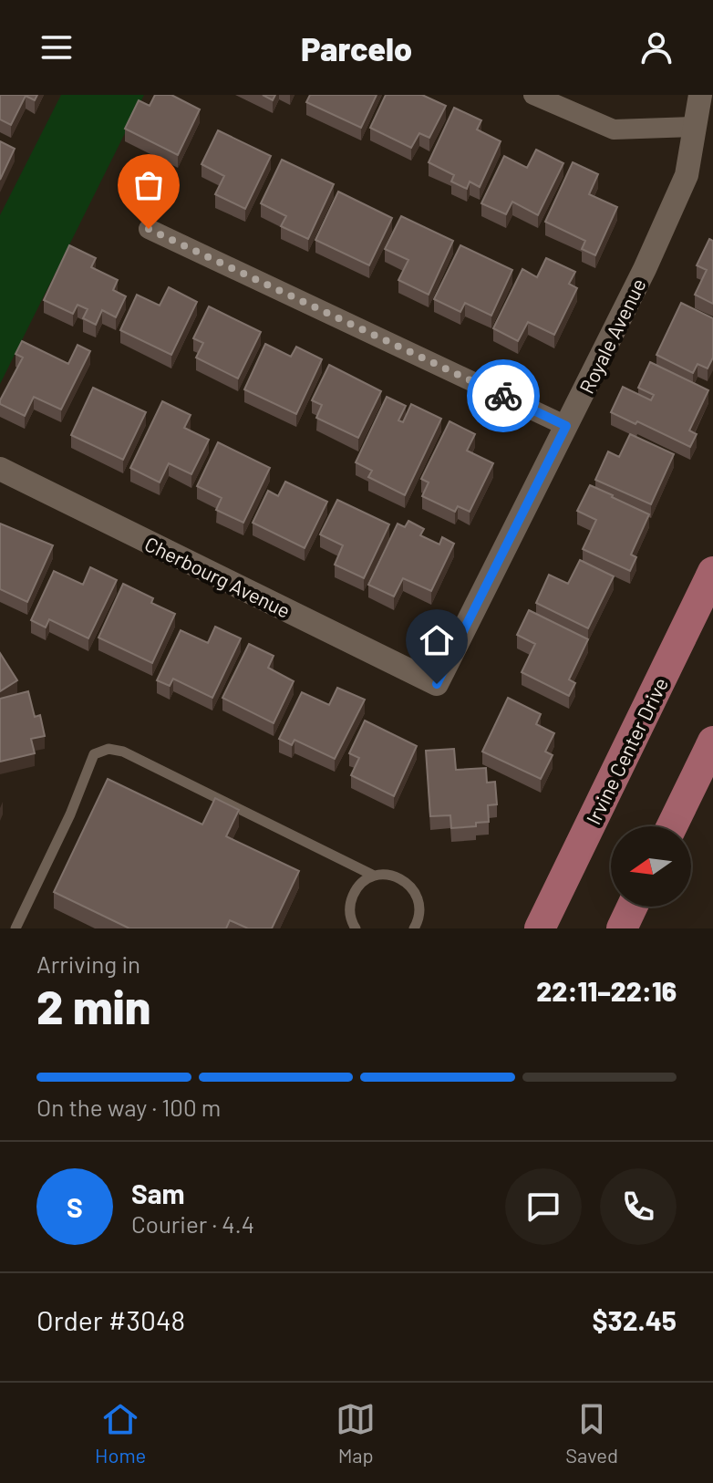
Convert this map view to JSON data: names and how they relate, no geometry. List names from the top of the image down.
{
  "streets": {
    "main road": ["Irvine Center Drive"],
    "street": ["Royale Avenue", "Cherbourg Avenue"]
  },
  "crossings": [
    ["Royale Avenue", "Cherbourg Avenue"]
  ],
  "north": "left",
  "page": {
    "header": "Parcelo",
    "heading": ["2 min", "Arriving in", "22:11–22:16"],
    "panel": [
      "Sam",
      "Courier · 4.4",
      "Order #3048",
      "$32.45"
    ],
    "bar": "On the way · 100 m",
    "round": "S",
    "tabs": ["Home", "Map", "Saved"]
  }
}
